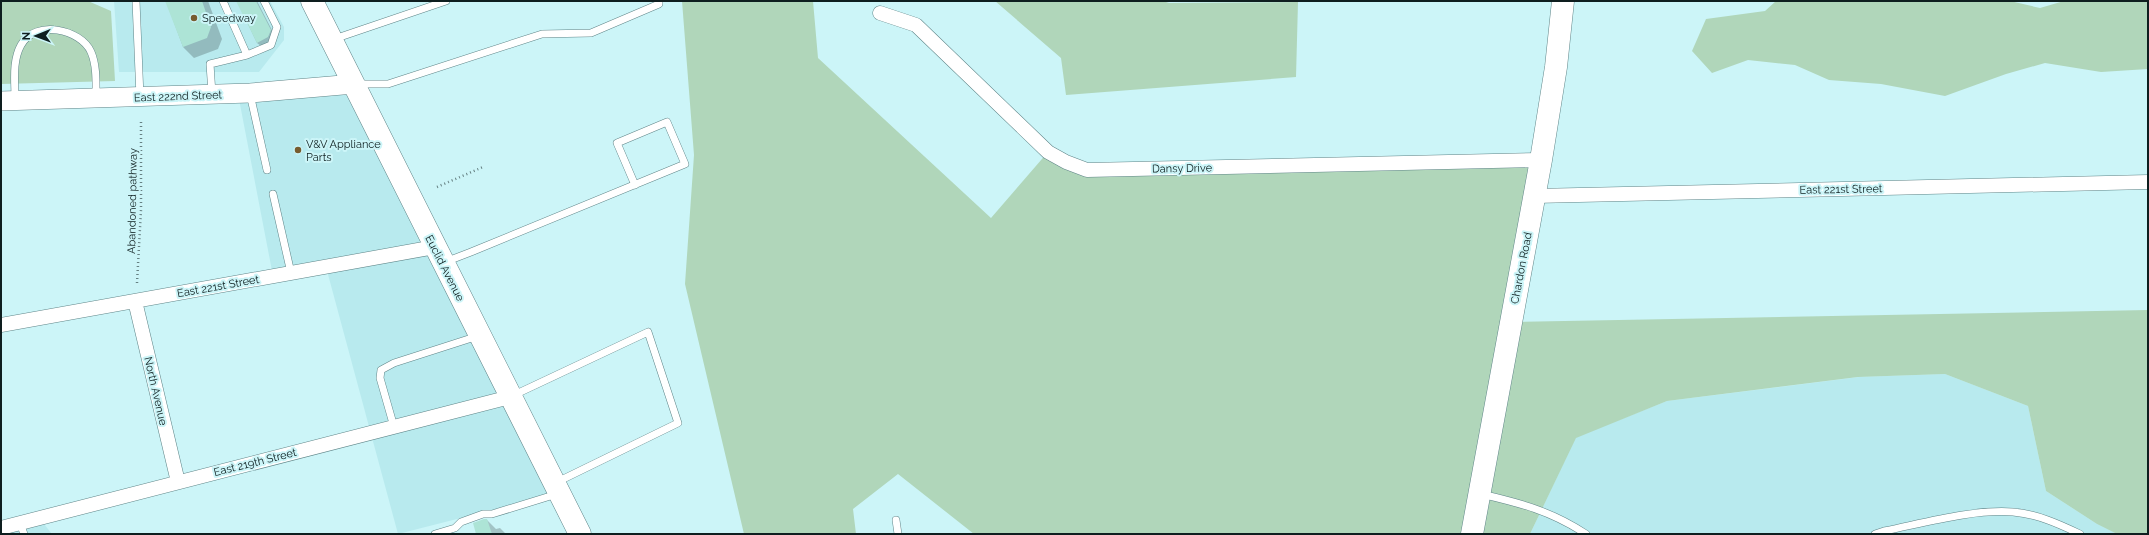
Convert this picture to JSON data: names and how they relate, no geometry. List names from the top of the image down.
{
  "streets": {
    "main road": ["Euclid Avenue", "Chardon Road"],
    "street": [
      "East 222nd Street",
      "Dansy Drive",
      "East 221st Street",
      "North Avenue",
      "East 219th Street"
    ],
    "path": ["Abandoned pathway"]
  },
  "crossings": [
    ["East 222nd Street", "Euclid Avenue"],
    ["Dansy Drive", "Chardon Road"],
    ["East 221st Street", "Euclid Avenue"],
    ["East 221st Street", "Chardon Road"],
    ["East 221st Street", "North Avenue"],
    ["Euclid Avenue", "East 219th Street"],
    ["North Avenue", "East 219th Street"]
  ],
  "places": ["Speedway", "V&V Appliance Parts"],
  "north": "left"
}
